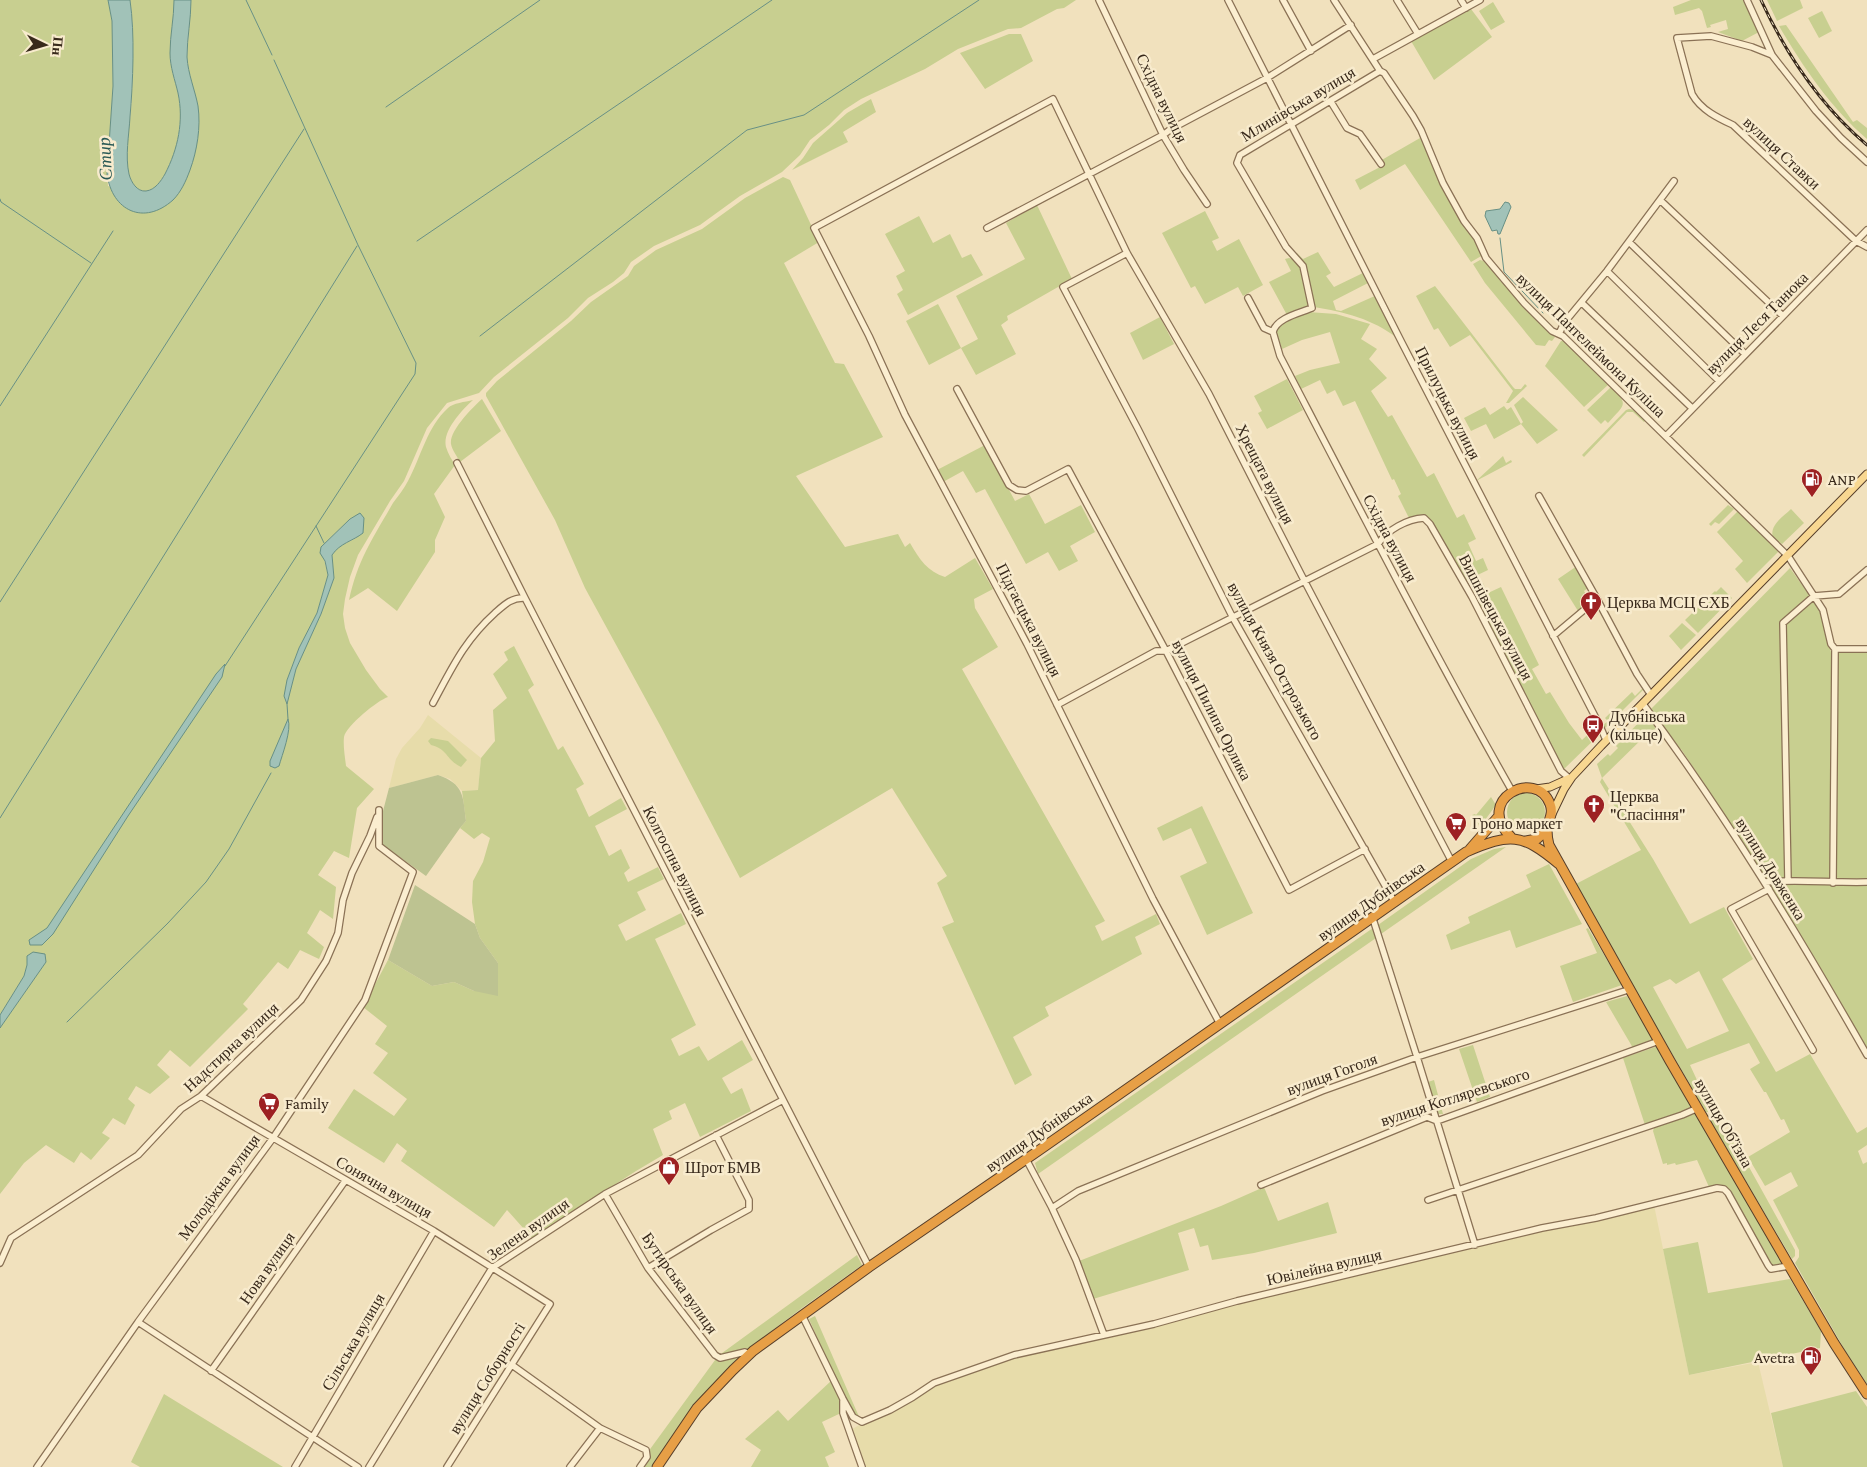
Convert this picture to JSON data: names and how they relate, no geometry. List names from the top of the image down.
{
  "streets": {
    "highway": ["вулиця Дубнівська", "вулиця Об’їзна"],
    "street": [
      "Східна вулиця",
      "Млинівська вулиця",
      "вулиця Ставки",
      "вулиця Леся Танюка",
      "вулиця Пантелеймона Куліша",
      "Прилуцька вулиця",
      "Хрещата вулиця",
      "Вишнівецька вулиця",
      "Підгаєцька вулиця",
      "вулиця Князя Острозького",
      "вулиця Пилипа Орлика",
      "Колгоспна вулиця",
      "вулиця Довженка",
      "Надстирна вулиця",
      "вулиця Гоголя",
      "вулиця Котляревського",
      "Молодіжна вулиця",
      "Сонячна вулиця",
      "Зелена вулиця",
      "Ювілейна вулиця",
      "Нова вулиця",
      "Бутирська вулиця",
      "Сільська вулиця",
      "вулиця Соборності"
    ]
  },
  "crossings": [
    ["Східна вулиця", "Млинівська вулиця"],
    ["Східна вулиця", "Вишнівецька вулиця"],
    ["Млинівська вулиця", "вулиця Пантелеймона Куліша"],
    ["Млинівська вулиця", "Прилуцька вулиця"],
    ["вулиця Ставки", "вулиця Леся Танюка"],
    ["вулиця Леся Танюка", "вулиця Пантелеймона Куліша"],
    ["Хрещата вулиця", "Підгаєцька вулиця"],
    ["Хрещата вулиця", "вулиця Князя Острозького"],
    ["Хрещата вулиця", "вулиця Дубнівська"],
    ["Підгаєцька вулиця", "вулиця Дубнівська"],
    ["вулиця Князя Острозького", "вулиця Пилипа Орлика"],
    ["вулиця Князя Острозького", "вулиця Дубнівська"],
    ["Колгоспна вулиця", "вулиця Дубнівська"],
    ["Колгоспна вулиця", "Зелена вулиця"],
    ["вулиця Дубнівська", "Бутирська вулиця"],
    ["Надстирна вулиця", "Молодіжна вулиця"],
    ["Надстирна вулиця", "Сонячна вулиця"],
    ["вулиця Гоголя", "вулиця Об’їзна"],
    ["вулиця Котляревського", "вулиця Об’їзна"],
    ["вулиця Об’їзна", "Ювілейна вулиця"],
    ["Молодіжна вулиця", "Сонячна вулиця"],
    ["Сонячна вулиця", "Зелена вулиця"],
    ["Сонячна вулиця", "Нова вулиця"],
    ["Сонячна вулиця", "Сільська вулиця"],
    ["Сонячна вулиця", "вулиця Соборності"],
    ["Зелена вулиця", "Бутирська вулиця"]
  ],
  "water": ["Стир"],
  "places": {
    "fuel station": ["ANP", "Avetra"],
    "church": ["Церква МСЦ ЄХБ", "Церква \"Спасіння\""],
    "bus stop": ["Дубнівська (кільце)"],
    "supermarket": ["Гроно маркет", "Family"],
    "shop": ["Шрот БМВ"]
  },
  "north": "right"
}
